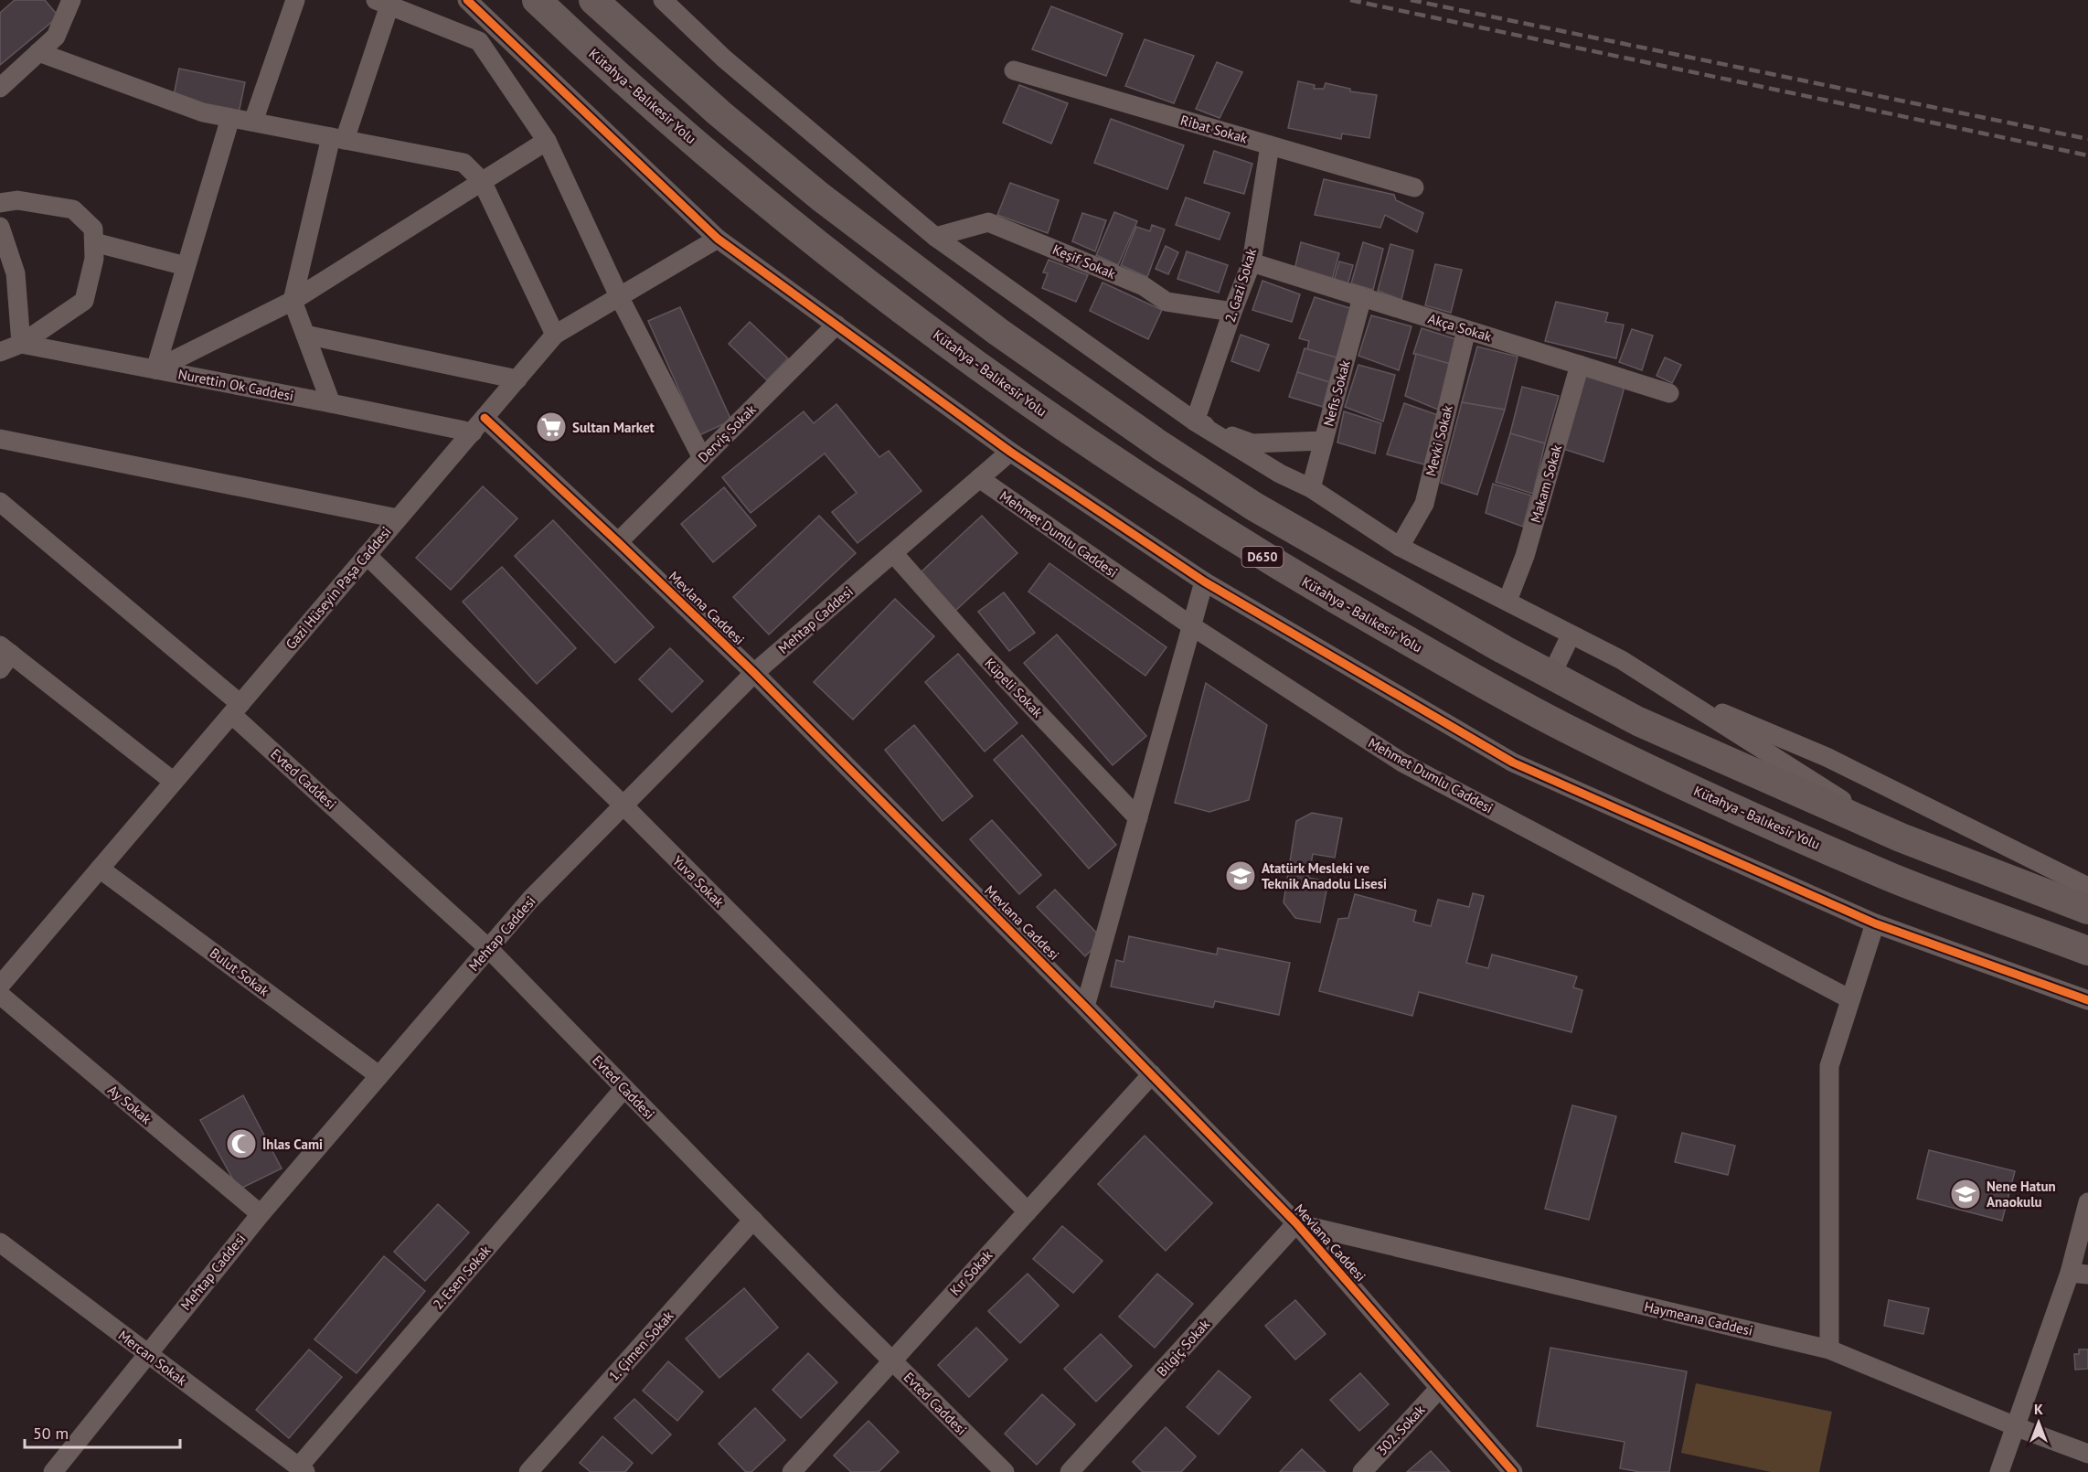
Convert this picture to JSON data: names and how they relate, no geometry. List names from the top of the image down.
{
  "streets": {
    "highway": ["Kütahya - Balıkesir Yolu", "D650"],
    "street": [
      "Ribat Sokak",
      "Keşif Sokak",
      "2. Gazi Sokak",
      "Akça Sokak",
      "Nurettin Ok Caddesi",
      "Nefis Sokak",
      "Derviş Sokak",
      "Mevki Sokak",
      "Makam Sokak",
      "Mehmet Dumlu Caddesi",
      "Gazi Hüseyin Paşa Caddesi",
      "Mevlana Caddesi",
      "Mehtap Caddesi",
      "Küpeli Sokak",
      "Evted Caddesi",
      "Yuva Sokak",
      "Bulut Sokak",
      "Ay Sokak",
      "Kır Sokak",
      "2. Esen Sokak",
      "Haymeana Caddesi",
      "1. Çimen Sokak",
      "Bilgiç Sokak",
      "Mercan Sokak",
      "302. Sokak"
    ]
  },
  "crossings": [
    ["Ribat Sokak", "2. Gazi Sokak"],
    ["Keşif Sokak", "2. Gazi Sokak"],
    ["2. Gazi Sokak", "Akça Sokak"],
    ["Akça Sokak", "Nefis Sokak"],
    ["Akça Sokak", "Mevki Sokak"],
    ["Akça Sokak", "Makam Sokak"],
    ["Nurettin Ok Caddesi", "Gazi Hüseyin Paşa Caddesi"],
    ["Nurettin Ok Caddesi", "Mevlana Caddesi"],
    ["Derviş Sokak", "Mevlana Caddesi"],
    ["Mehmet Dumlu Caddesi", "Mehtap Caddesi"],
    ["Gazi Hüseyin Paşa Caddesi", "Mevlana Caddesi"],
    ["Gazi Hüseyin Paşa Caddesi", "Evted Caddesi"],
    ["Gazi Hüseyin Paşa Caddesi", "Yuva Sokak"],
    ["Gazi Hüseyin Paşa Caddesi", "Bulut Sokak"],
    ["Mevlana Caddesi", "Mehtap Caddesi"],
    ["Mevlana Caddesi", "Kır Sokak"],
    ["Mevlana Caddesi", "Haymeana Caddesi"],
    ["Mevlana Caddesi", "Bilgiç Sokak"],
    ["Mevlana Caddesi", "302. Sokak"],
    ["Mehtap Caddesi", "Küpeli Sokak"],
    ["Mehtap Caddesi", "Evted Caddesi"],
    ["Mehtap Caddesi", "Yuva Sokak"],
    ["Mehtap Caddesi", "Bulut Sokak"],
    ["Mehtap Caddesi", "Ay Sokak"],
    ["Mehtap Caddesi", "Mercan Sokak"],
    ["Evted Caddesi", "Kır Sokak"],
    ["Evted Caddesi", "2. Esen Sokak"],
    ["Evted Caddesi", "1. Çimen Sokak"],
    ["Yuva Sokak", "Kır Sokak"],
    ["2. Esen Sokak", "Mercan Sokak"],
    ["Haymeana Caddesi", "Bilgiç Sokak"]
  ],
  "places": {
    "supermarket": ["Sultan Market"],
    "school or university": ["Atatürk Mesleki ve Teknik Anadolu Lisesi", "Nene Hatun Anaokulu"],
    "mosque": ["İhlas Cami"]
  },
  "scale_bar": "50 m",
  "north": "top"
}
